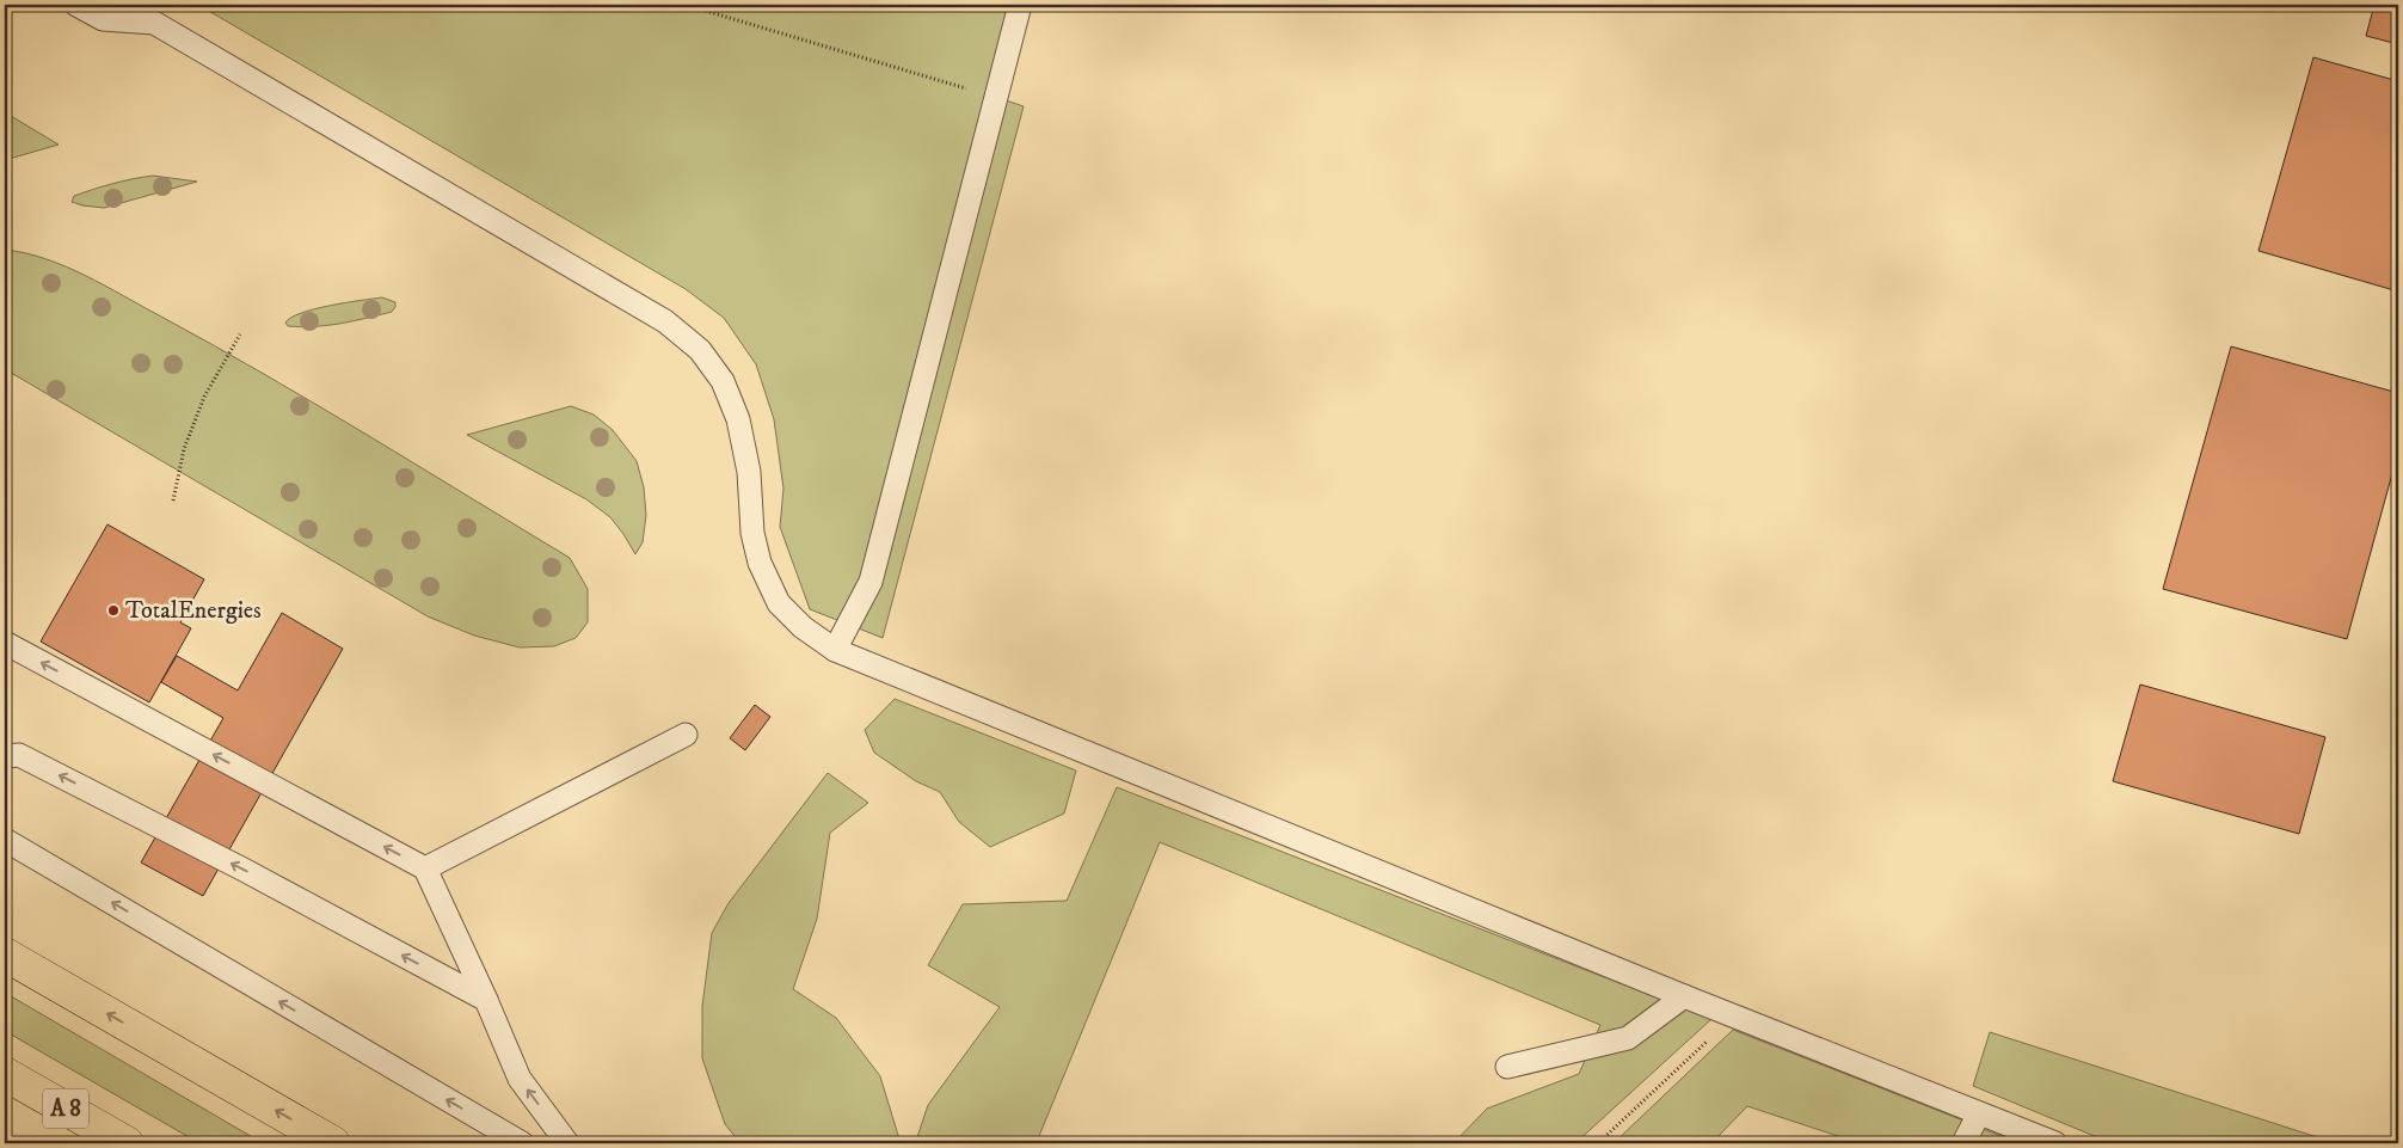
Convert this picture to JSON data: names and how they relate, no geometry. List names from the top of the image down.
{
  "streets": {
    "highway": ["A 8"]
  },
  "places": ["TotalEnergies"]
}
